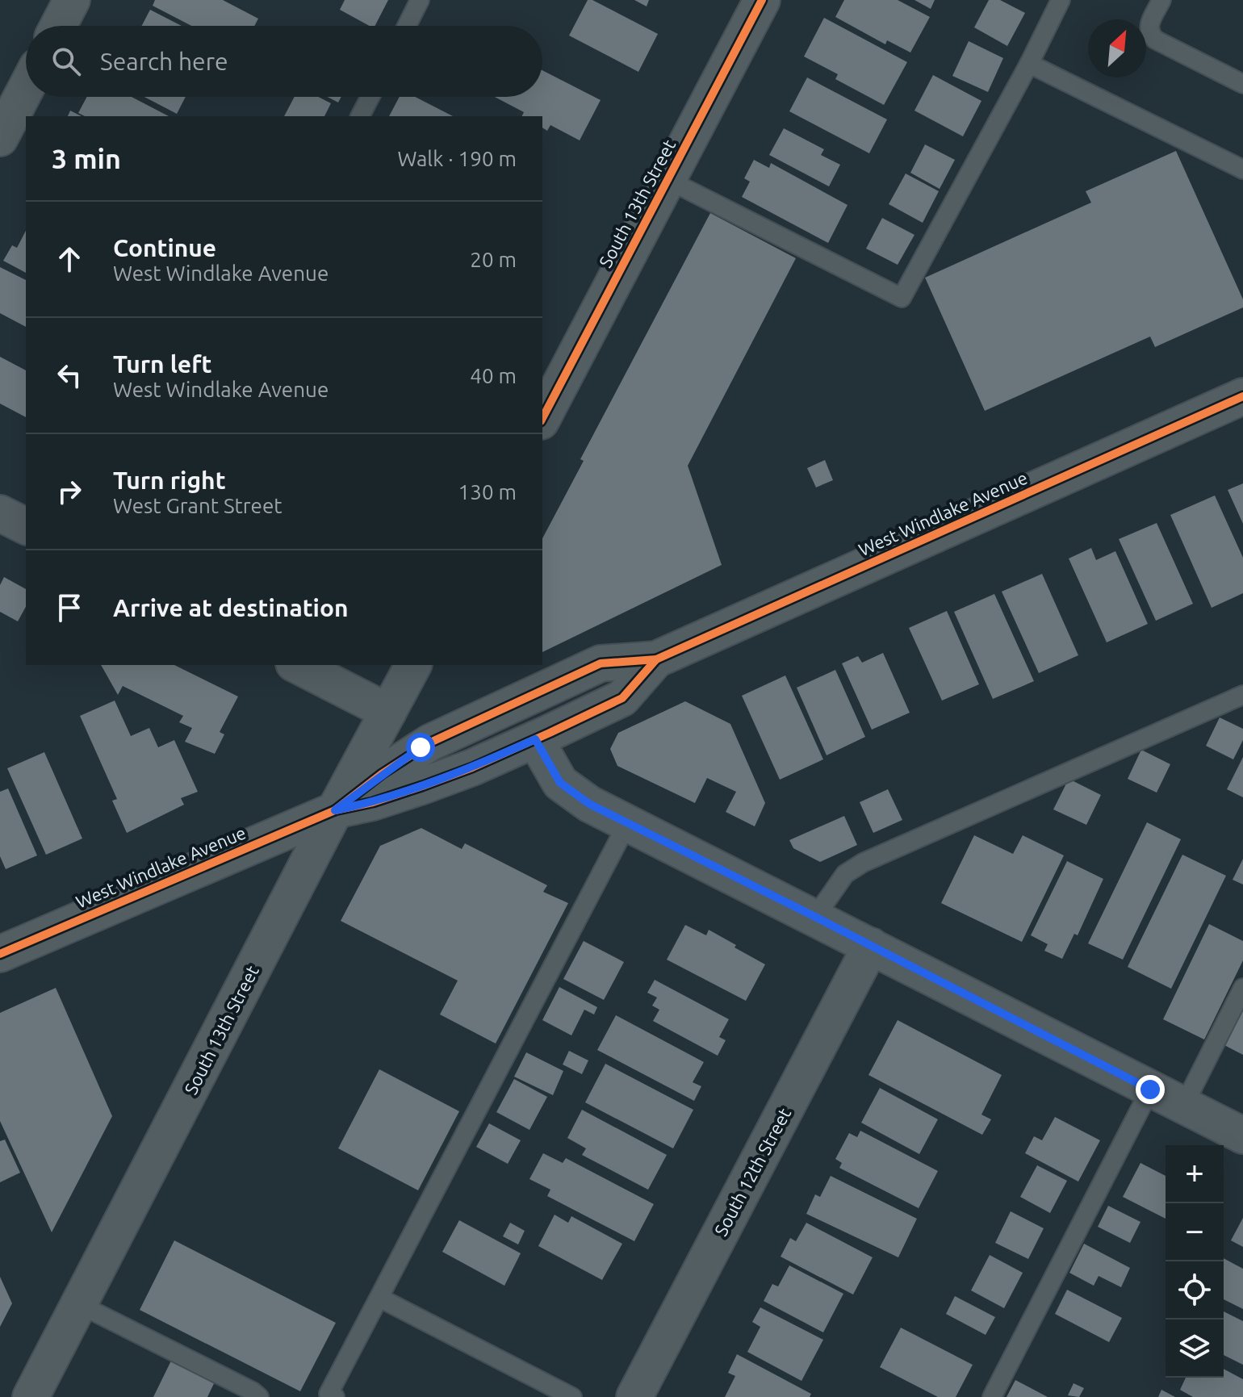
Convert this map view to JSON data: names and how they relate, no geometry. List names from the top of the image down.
{
  "streets": {
    "street": ["South 13th Street", "West Windlake Avenue", "South 12th Street"]
  },
  "crossings": [
    ["South 13th Street", "West Windlake Avenue"]
  ],
  "north": "top right",
  "page": {
    "search": "Search here",
    "heading": ["3 min", "Walk · 190 m"],
    "list": [
      ["Continue", "West Windlake Avenue", "20 m"],
      ["Turn left", "West Windlake Avenue", "40 m"],
      ["Turn right", "West Grant Street", "130 m"],
      "Arrive at destination"
    ],
    "map_buttons": ["+", "−"]
  }
}
